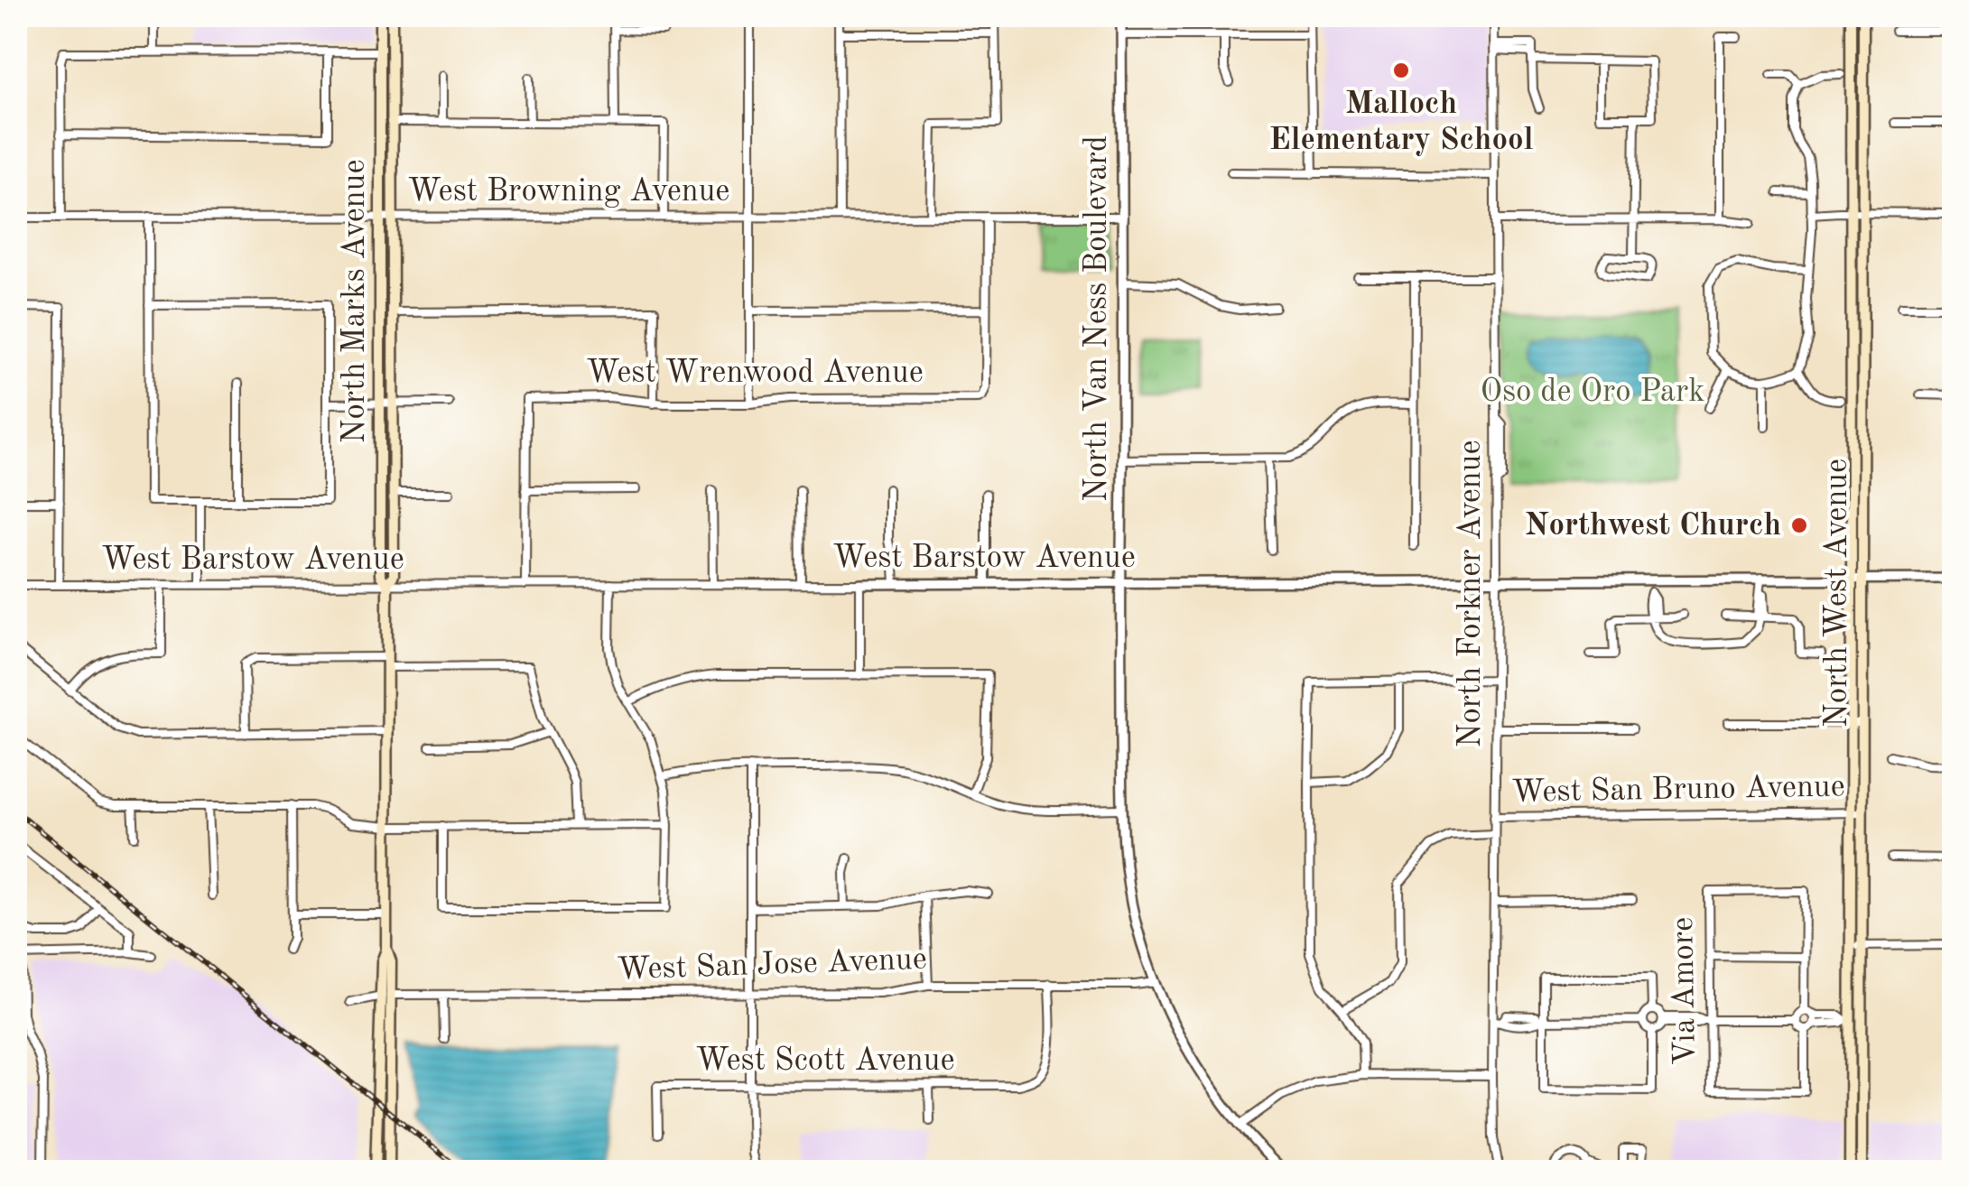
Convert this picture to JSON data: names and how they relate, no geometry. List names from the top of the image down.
{
  "streets": {
    "main road": ["North Marks Avenue", "North West Avenue"],
    "street": [
      "West Browning Avenue",
      "North Van Ness Boulevard",
      "West Wrenwood Avenue",
      "West Barstow Avenue",
      "North Forkner Avenue",
      "West San Bruno Avenue",
      "West San Jose Avenue",
      "Via Amore",
      "West Scott Avenue"
    ]
  },
  "crossings": [
    ["West Browning Avenue", "North Marks Avenue"],
    ["West Browning Avenue", "North Van Ness Boulevard"],
    ["North Marks Avenue", "West Barstow Avenue"],
    ["North Marks Avenue", "West San Jose Avenue"],
    ["North Van Ness Boulevard", "West Barstow Avenue"],
    ["North Van Ness Boulevard", "West San Jose Avenue"],
    ["West Barstow Avenue", "North West Avenue"],
    ["West Barstow Avenue", "North Forkner Avenue"],
    ["North West Avenue", "West San Bruno Avenue"],
    ["North Forkner Avenue", "West San Bruno Avenue"],
    ["West San Jose Avenue", "West Scott Avenue"]
  ],
  "parks": ["Oso de Oro Park"],
  "places": ["Malloch Elementary School", "Northwest Church"]
}
